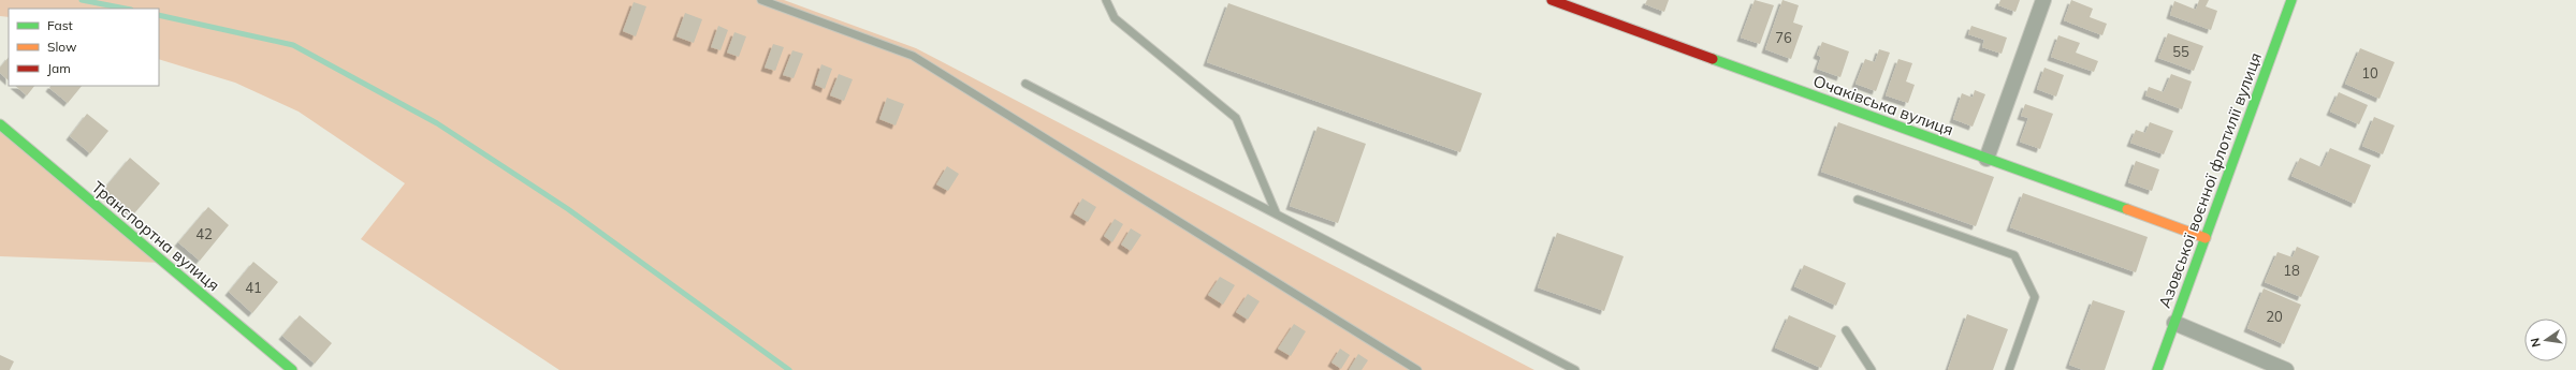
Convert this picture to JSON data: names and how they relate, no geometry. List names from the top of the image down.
{
  "streets": {
    "street": ["Очаківська вулиця", "Азовської воєнної флотилії вулиця", "Транспортна вулиця"]
  },
  "crossings": [
    ["Очаківська вулиця", "Азовської воєнної флотилії вулиця"]
  ],
  "house_numbers": [
    "76",
    "55",
    "10",
    "42",
    "18",
    "41",
    "20"
  ],
  "legend": ["Fast", "Slow", "Jam"],
  "north": "left"
}
